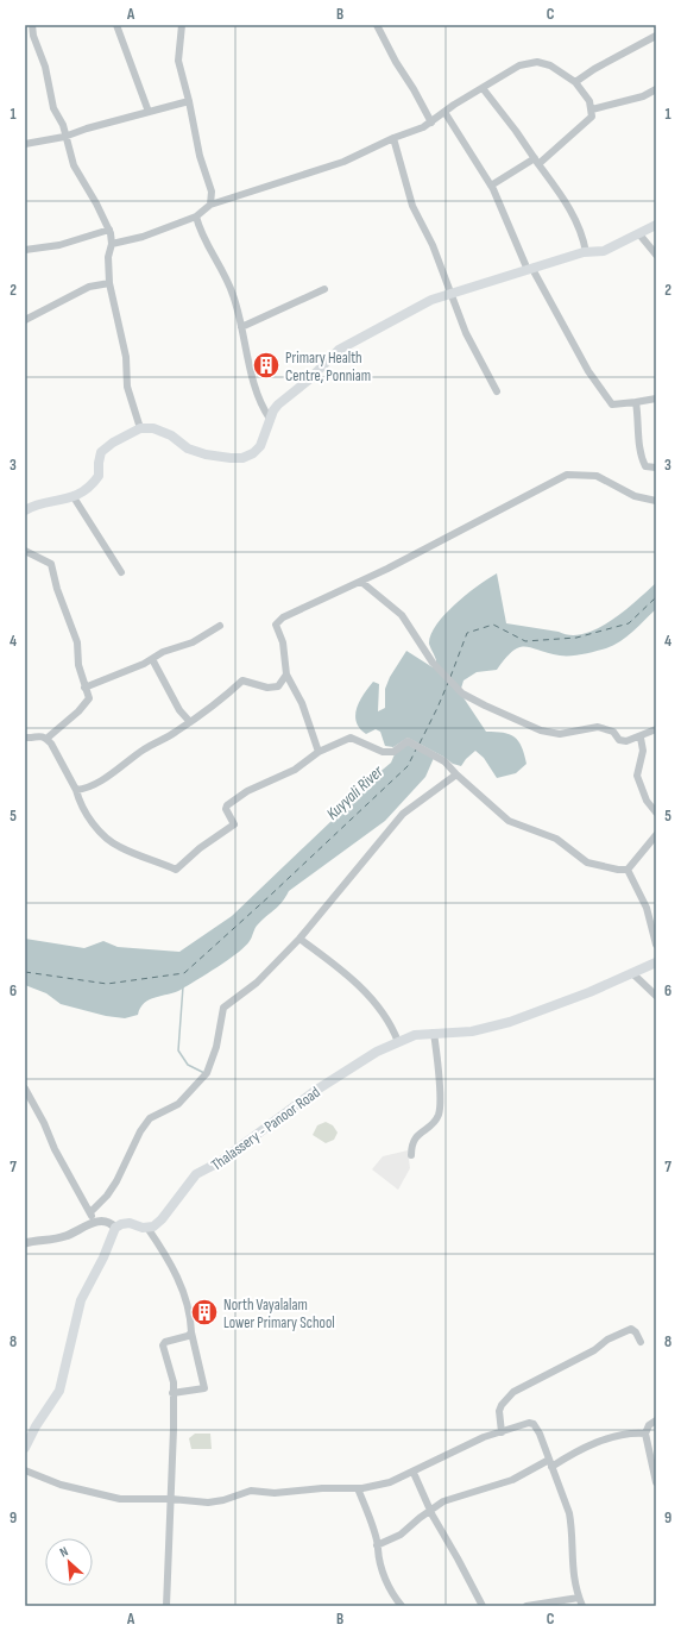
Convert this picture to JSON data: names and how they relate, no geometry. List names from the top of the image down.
{
  "streets": {
    "main road": ["Thalassery - Panoor Road"]
  },
  "water": ["Kuyyali River"],
  "places": {
    "building": ["Primary Health Centre, Ponniam", "North Vayalalam Lower Primary School"]
  },
  "north": "top left",
  "grid": {
    "columns": ["A", "B", "C"],
    "rows": [
      "1",
      "2",
      "3",
      "4",
      "5",
      "6",
      "7",
      "8",
      "9"
    ]
  }
}
